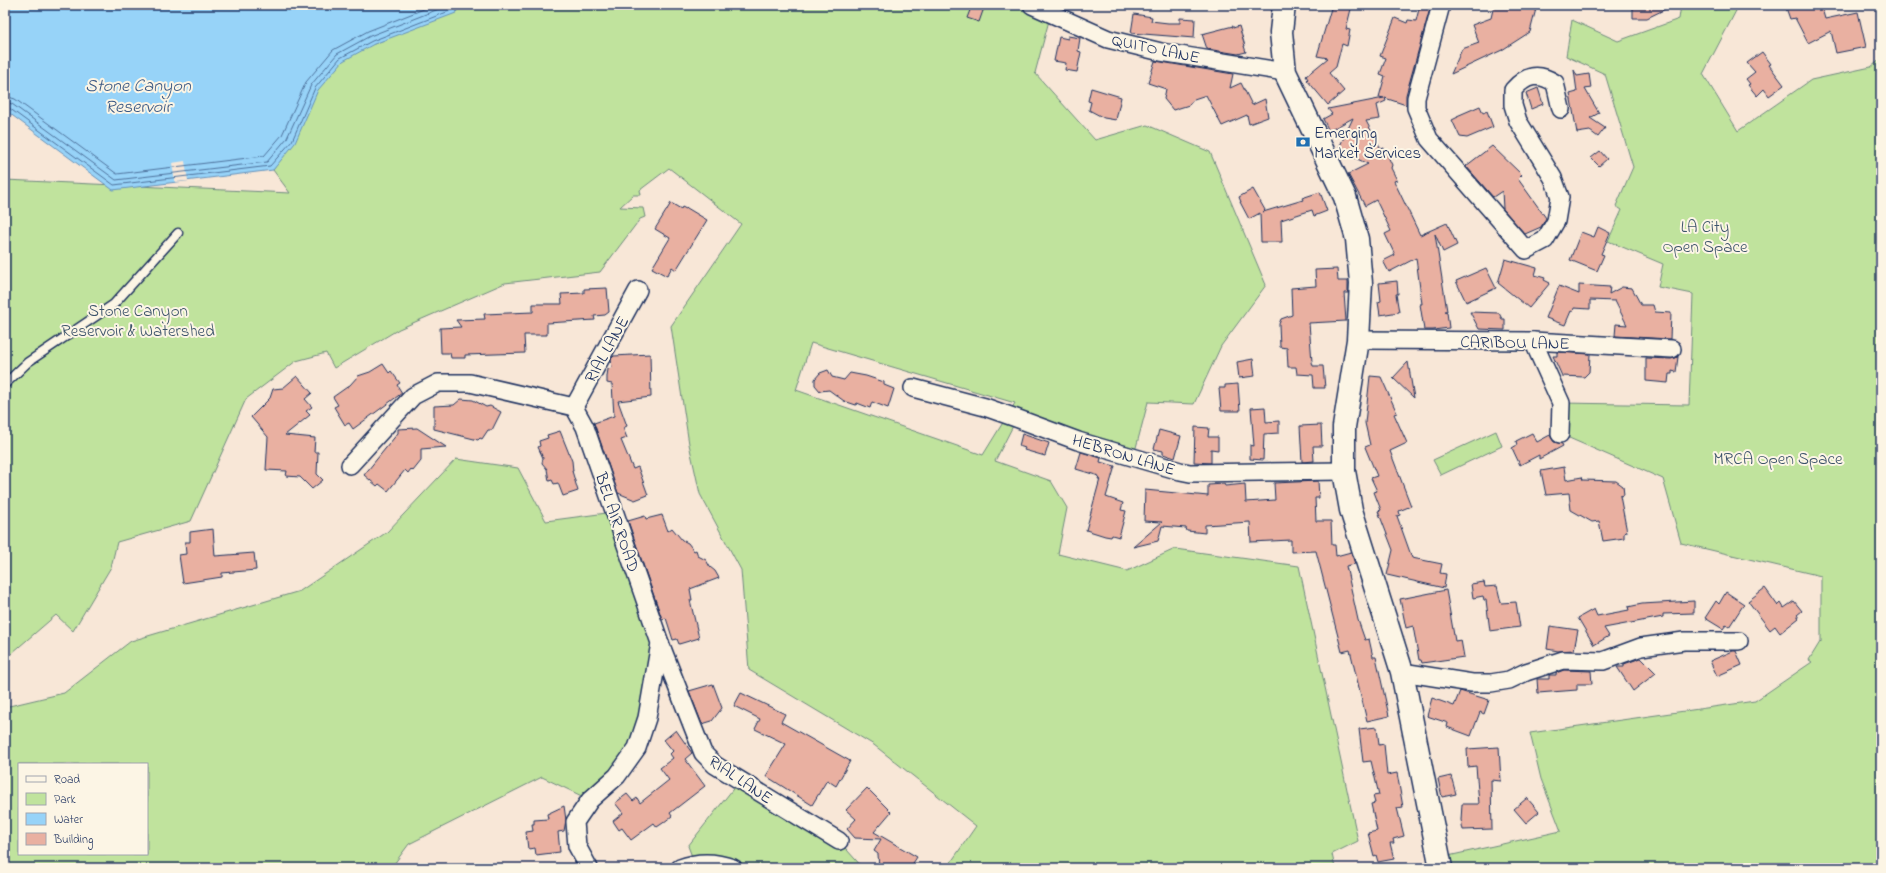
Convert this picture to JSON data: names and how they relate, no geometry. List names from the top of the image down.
{
  "streets": {
    "street": [
      "QUITO LANE",
      "CARIBOU LANE",
      "RIAL LANE",
      "HEBRON LANE",
      "BEL AIR ROAD"
    ]
  },
  "crossings": [
    ["RIAL LANE", "BEL AIR ROAD"]
  ],
  "water": ["Stone Canyon Reservoir"],
  "parks": ["LA City Open Space", "Stone Canyon Reservoir & Watershed", "MRCA Open Space"],
  "places": {
    "bank": ["Emerging Market Services"]
  },
  "legend": [
    "Road",
    "Park",
    "Water",
    "Building"
  ]
}
